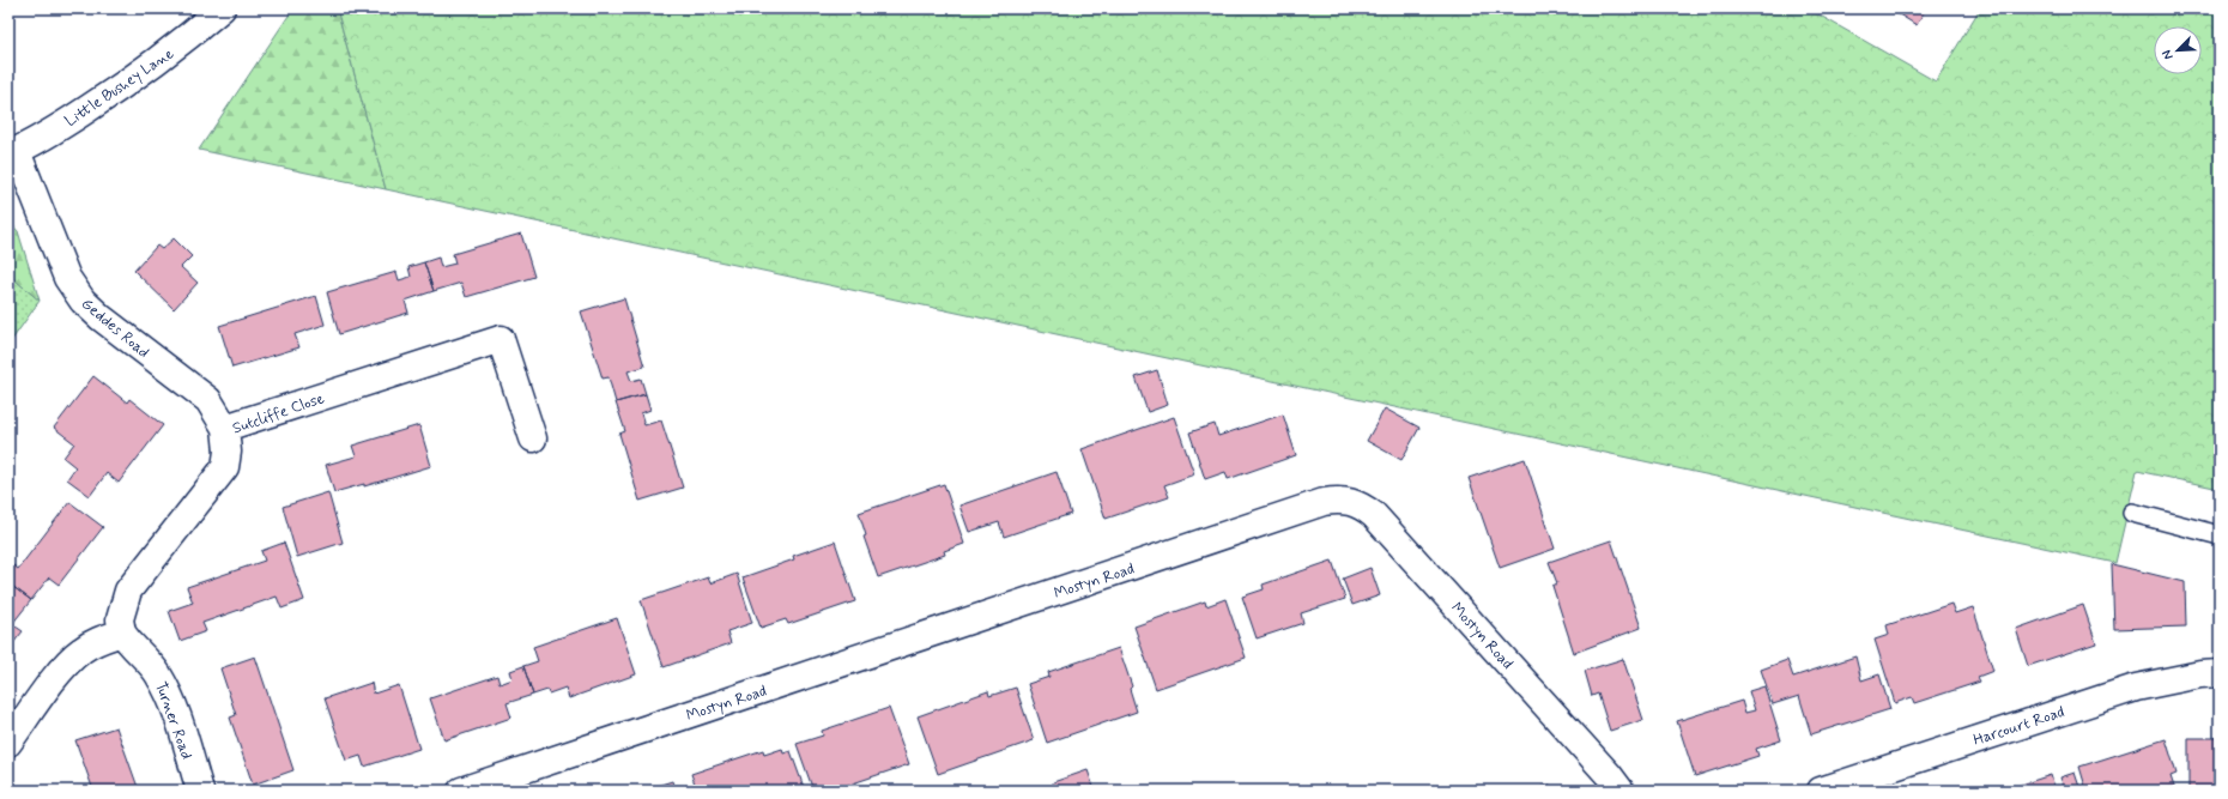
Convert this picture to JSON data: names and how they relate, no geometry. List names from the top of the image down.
{
  "streets": {
    "street": [
      "Little Bushey Lane",
      "Geddes Road",
      "Sutcliffe Close",
      "Mostyn Road",
      "Turner Road",
      "Harcourt Road"
    ]
  },
  "crossings": [
    ["Little Bushey Lane", "Geddes Road"],
    ["Geddes Road", "Sutcliffe Close"],
    ["Sutcliffe Close", "Turner Road"]
  ],
  "north": "bottom left"
}
